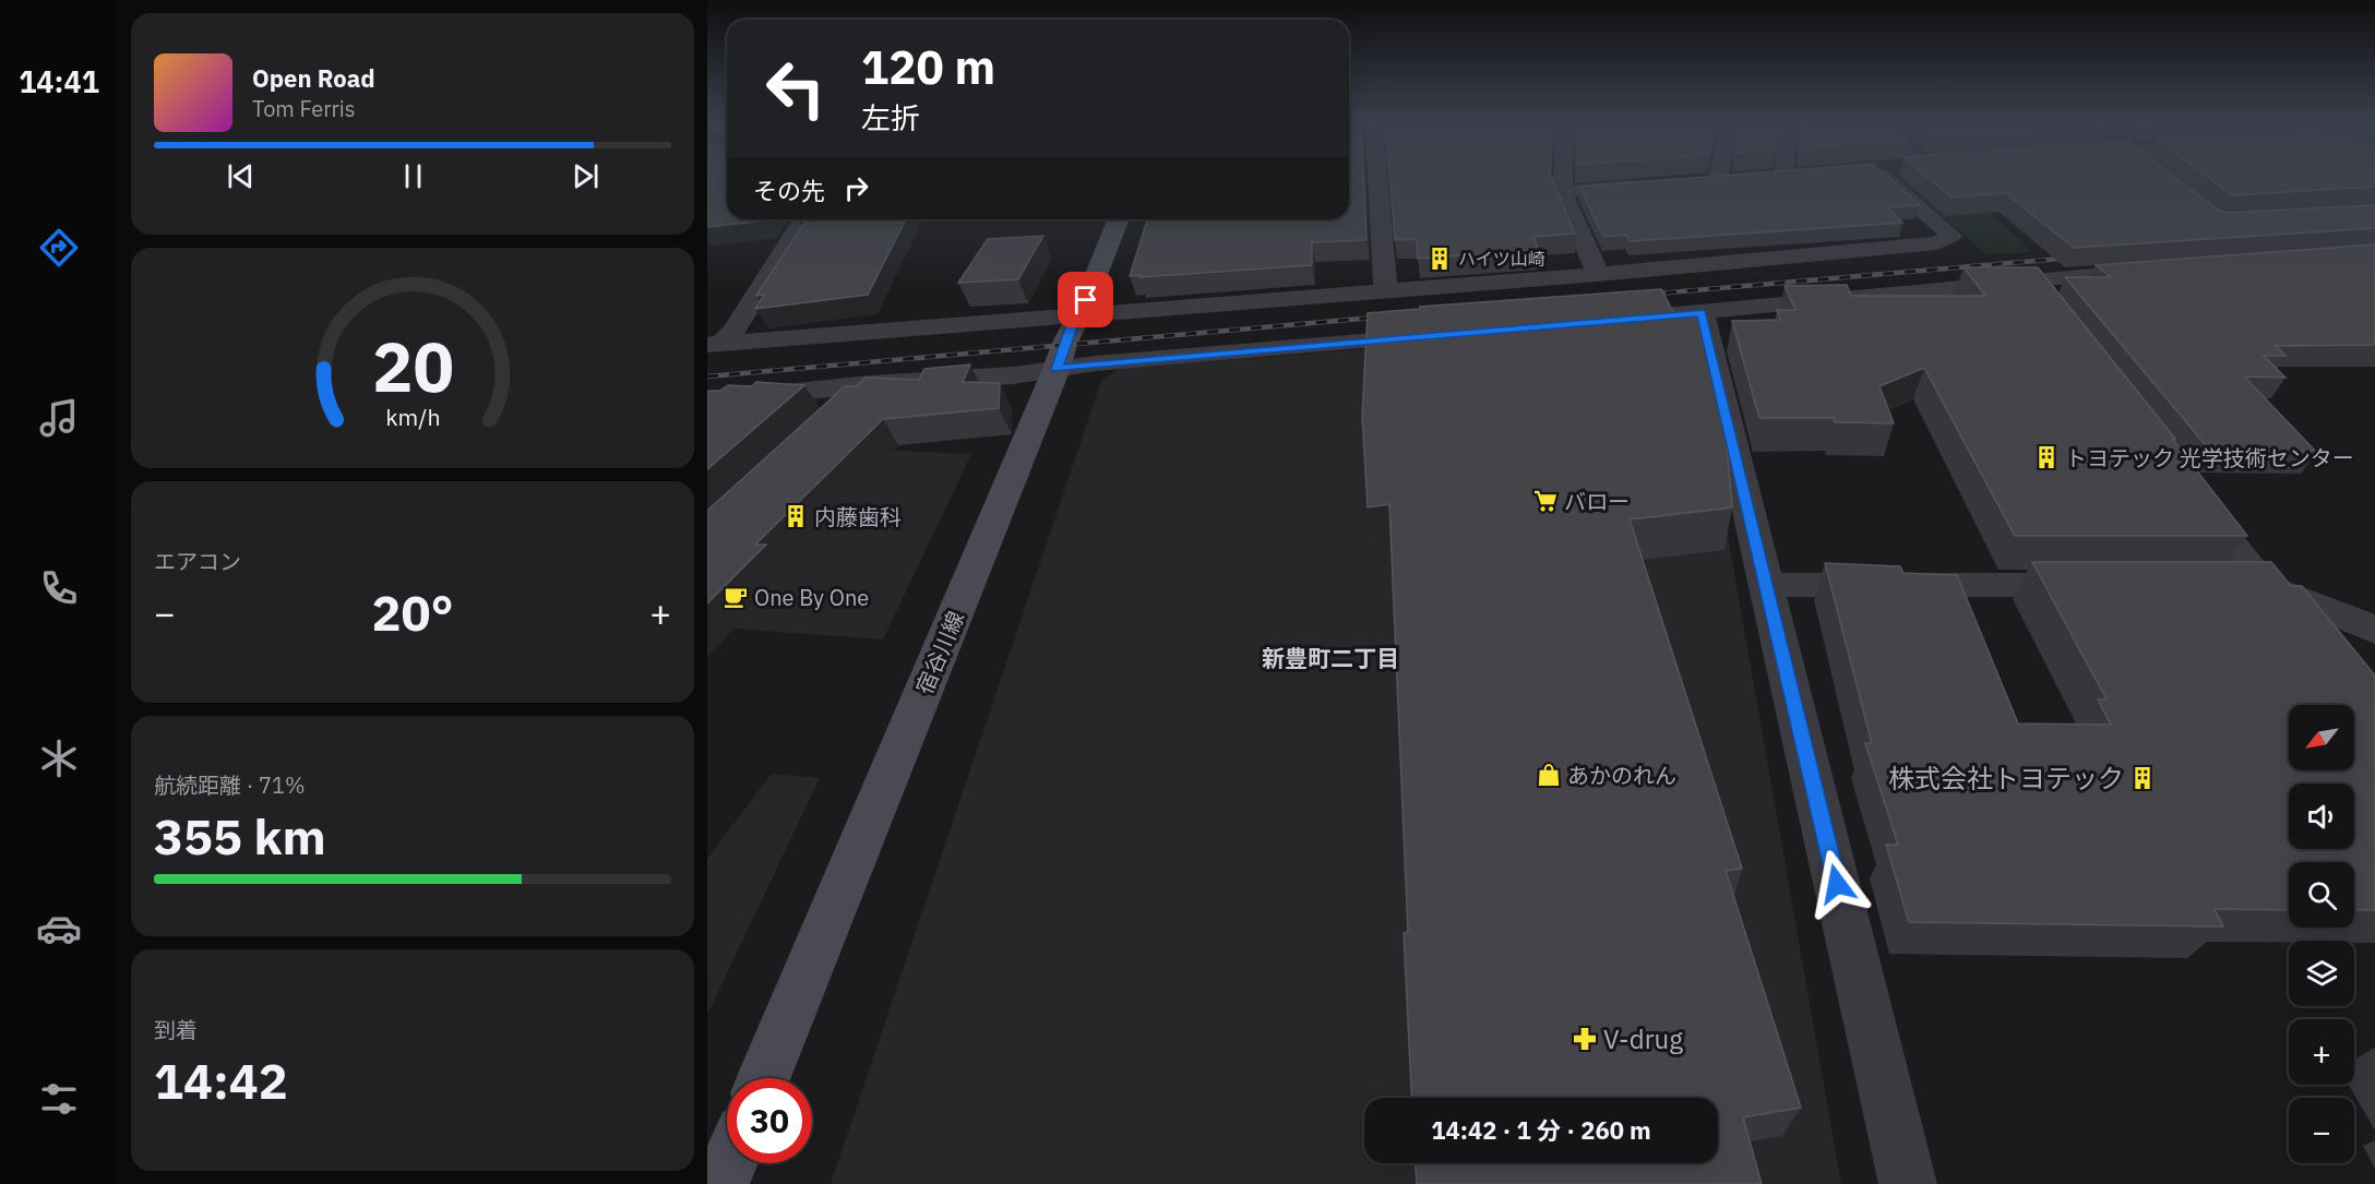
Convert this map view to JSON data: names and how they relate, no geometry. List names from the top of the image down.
{
  "streets": {
    "main road": ["宿谷川線"]
  },
  "districts": ["新豊町二丁目"],
  "places": {
    "building": [
      "ハイツ山崎",
      "トヨテック 光学技術センター",
      "内藤歯科",
      "株式会社トヨテック"
    ],
    "supermarket": ["バロー"],
    "cafe": ["One By One"],
    "shop": ["あかのれん"],
    "pharmacy": ["V-drug"]
  },
  "north": "bottom left",
  "page": {
    "tabs": "14:41",
    "turn": ["120 m", "左折"],
    "song": ["Open Road", "Tom Ferris"],
    "then": "その先",
    "tile": [
      "エアコン",
      ["航続距離 · 71%", "355 km"],
      ["到着", "14:42"]
    ],
    "heat": ["−", "20°", "+"],
    "map_buttons": ["+", "−"],
    "limit": "30",
    "trip": "14:42 · 1 分 · 260 m",
    "gauge": ["20", "km/h"]
  }
}
